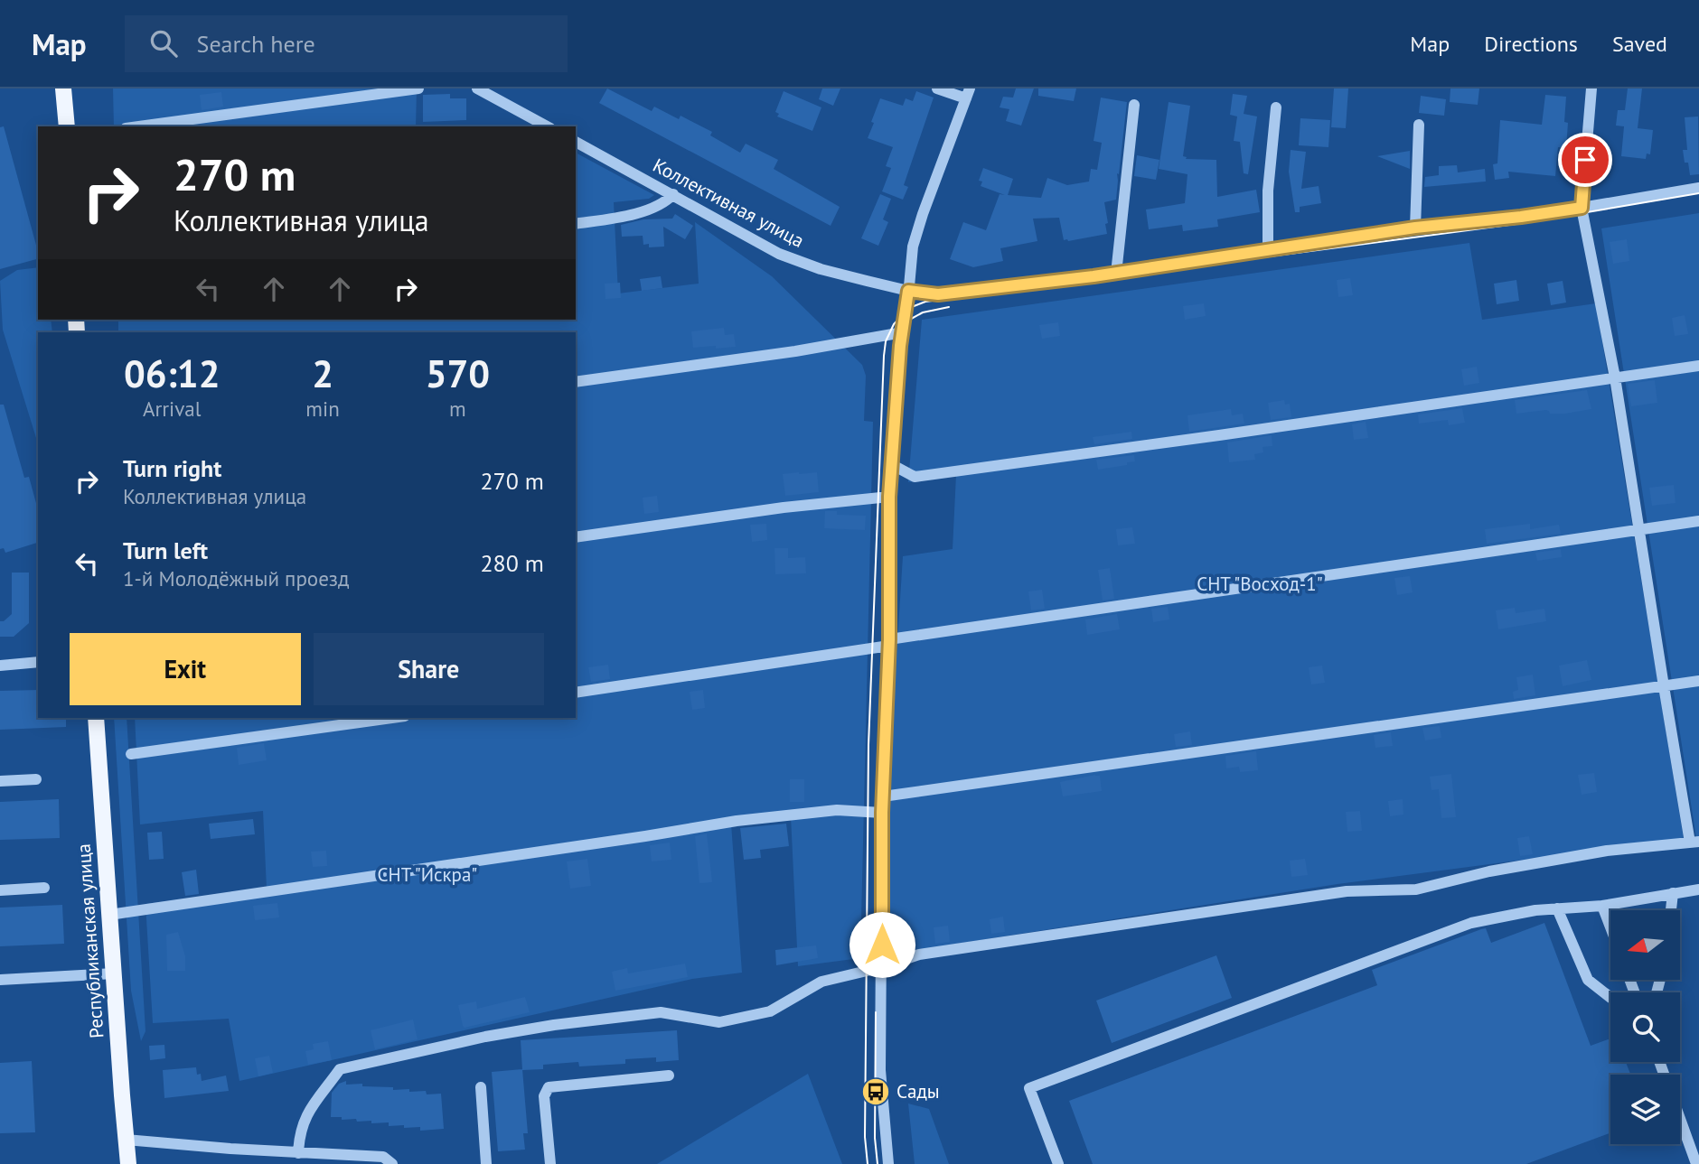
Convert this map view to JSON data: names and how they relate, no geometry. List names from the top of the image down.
{
  "streets": {
    "main road": ["Республиканская улица"],
    "street": ["Коллективная улица"]
  },
  "parks": ["СНТ \"Восход-1\"", "СНТ \"Искра\""],
  "places": {
    "bus stop": ["Сады"]
  },
  "north": "left",
  "page": {
    "header": "Map",
    "search": "Search here",
    "nav": ["Map", "Directions", "Saved"],
    "turn": ["270 m", "Коллективная улица"],
    "eta": [
      "06:12",
      "Arrival",
      "2",
      "min",
      "570",
      "m"
    ],
    "list": [
      {
        "name": "Turn right",
        "note": "Коллективная улица",
        "value": "270 m"
      },
      {
        "name": "Turn left",
        "note": "1-й Молодёжный проезд",
        "value": "280 m"
      }
    ],
    "buttons": ["Exit", "Share"]
  }
}
